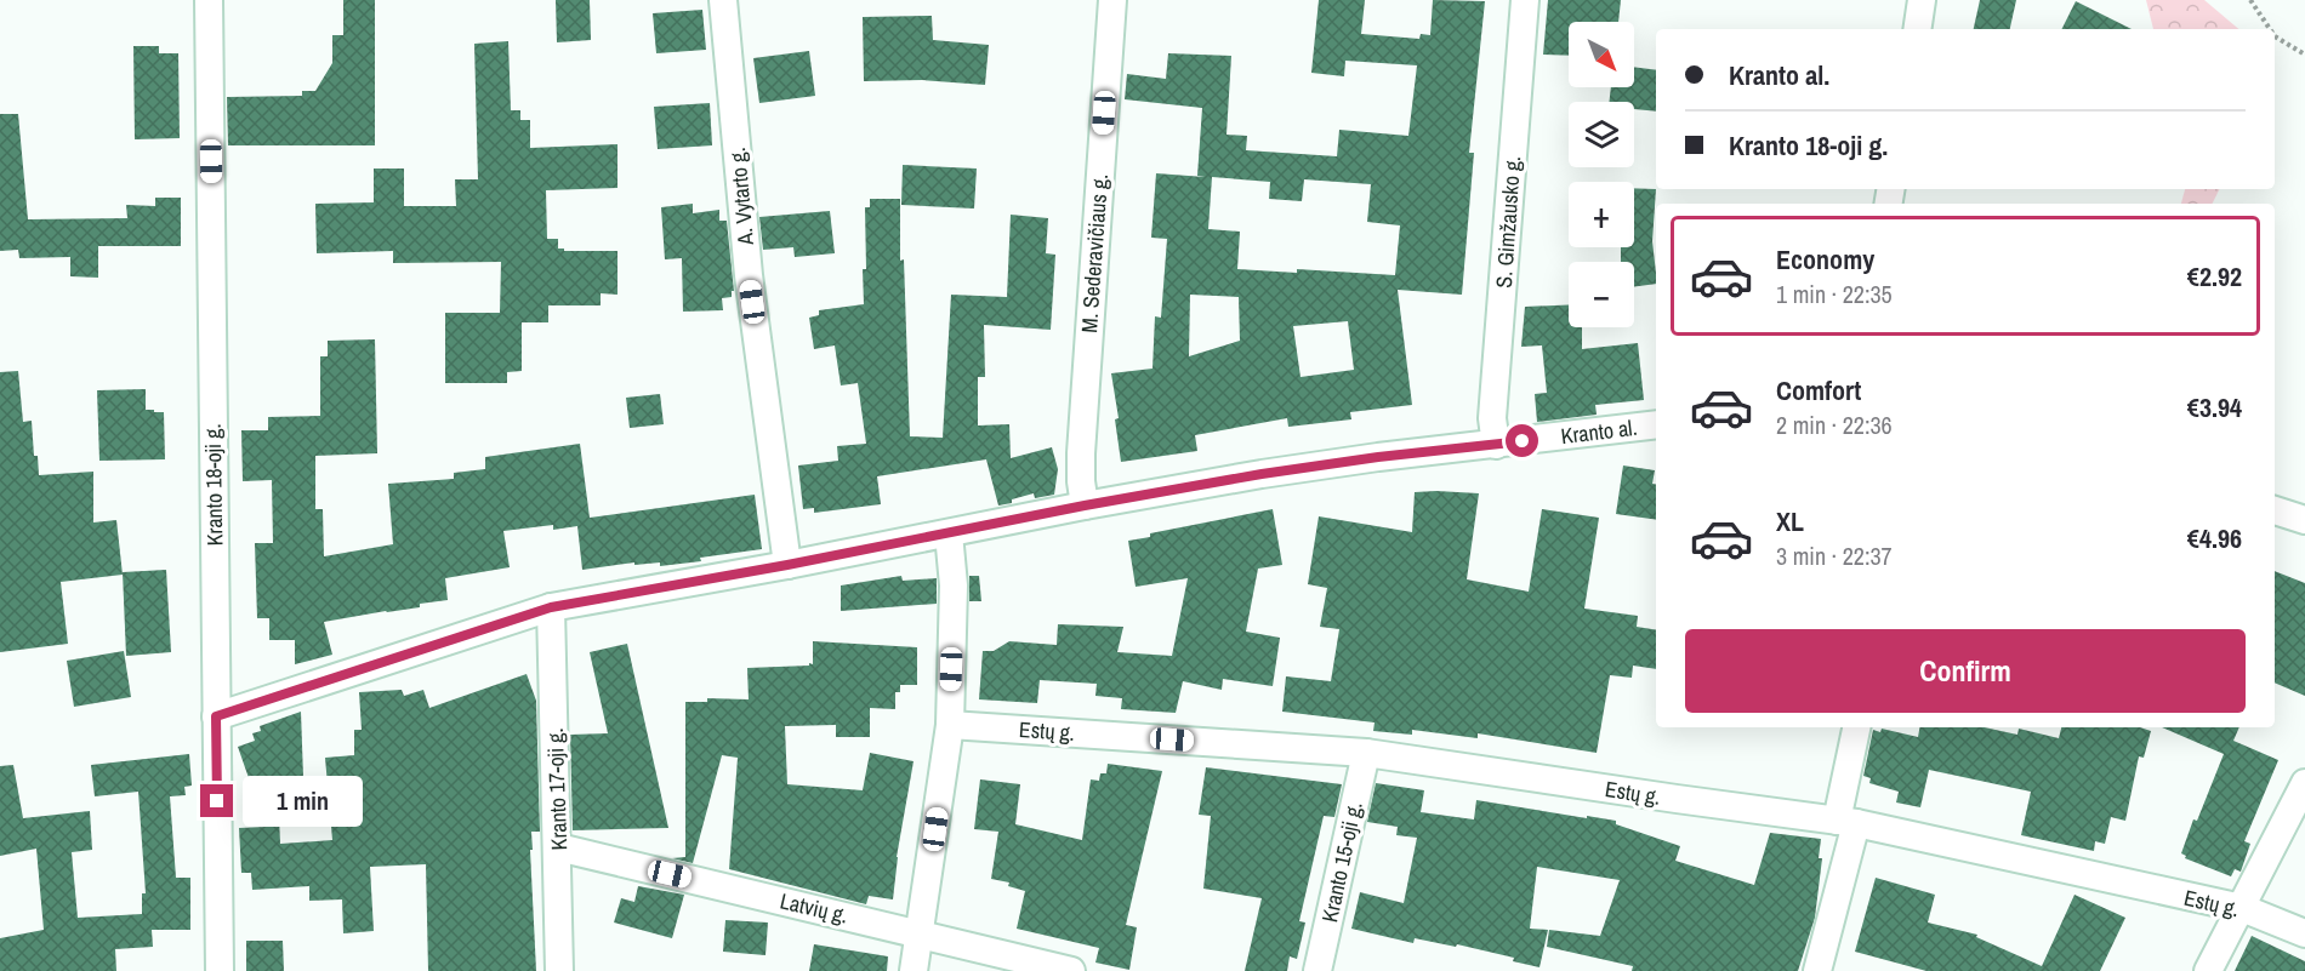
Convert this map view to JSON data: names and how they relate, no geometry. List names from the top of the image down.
{
  "streets": {
    "street": [
      "A. Vytarto g.",
      "S. Gimžausko g.",
      "M. Sederavičiaus g.",
      "Kranto al.",
      "Kranto 18-oji g.",
      "Estų g.",
      "Kranto 17-oji g.",
      "Kranto 15-oji g.",
      "Latvių g."
    ]
  },
  "crossings": [
    ["A. Vytarto g.", "Kranto al."],
    ["S. Gimžausko g.", "Kranto al."],
    ["M. Sederavičiaus g.", "Kranto al."],
    ["Kranto al.", "Kranto 18-oji g."],
    ["Kranto al.", "Kranto 17-oji g."],
    ["Estų g.", "Kranto 15-oji g."],
    ["Kranto 17-oji g.", "Latvių g."]
  ],
  "north": "bottom right",
  "page": {
    "map_buttons": ["+", "−"],
    "banner": ["Kranto al.", "Kranto 18-oji g."],
    "list": [
      {
        "name": "Economy",
        "note": "1 min · 22:35",
        "value": "€2.92"
      },
      {
        "name": "Comfort",
        "note": "2 min · 22:36",
        "value": "€3.94"
      },
      {
        "name": "XL",
        "note": "3 min · 22:37",
        "value": "€4.96"
      }
    ],
    "buttons": "Confirm",
    "bubble": "1 min"
  }
}
